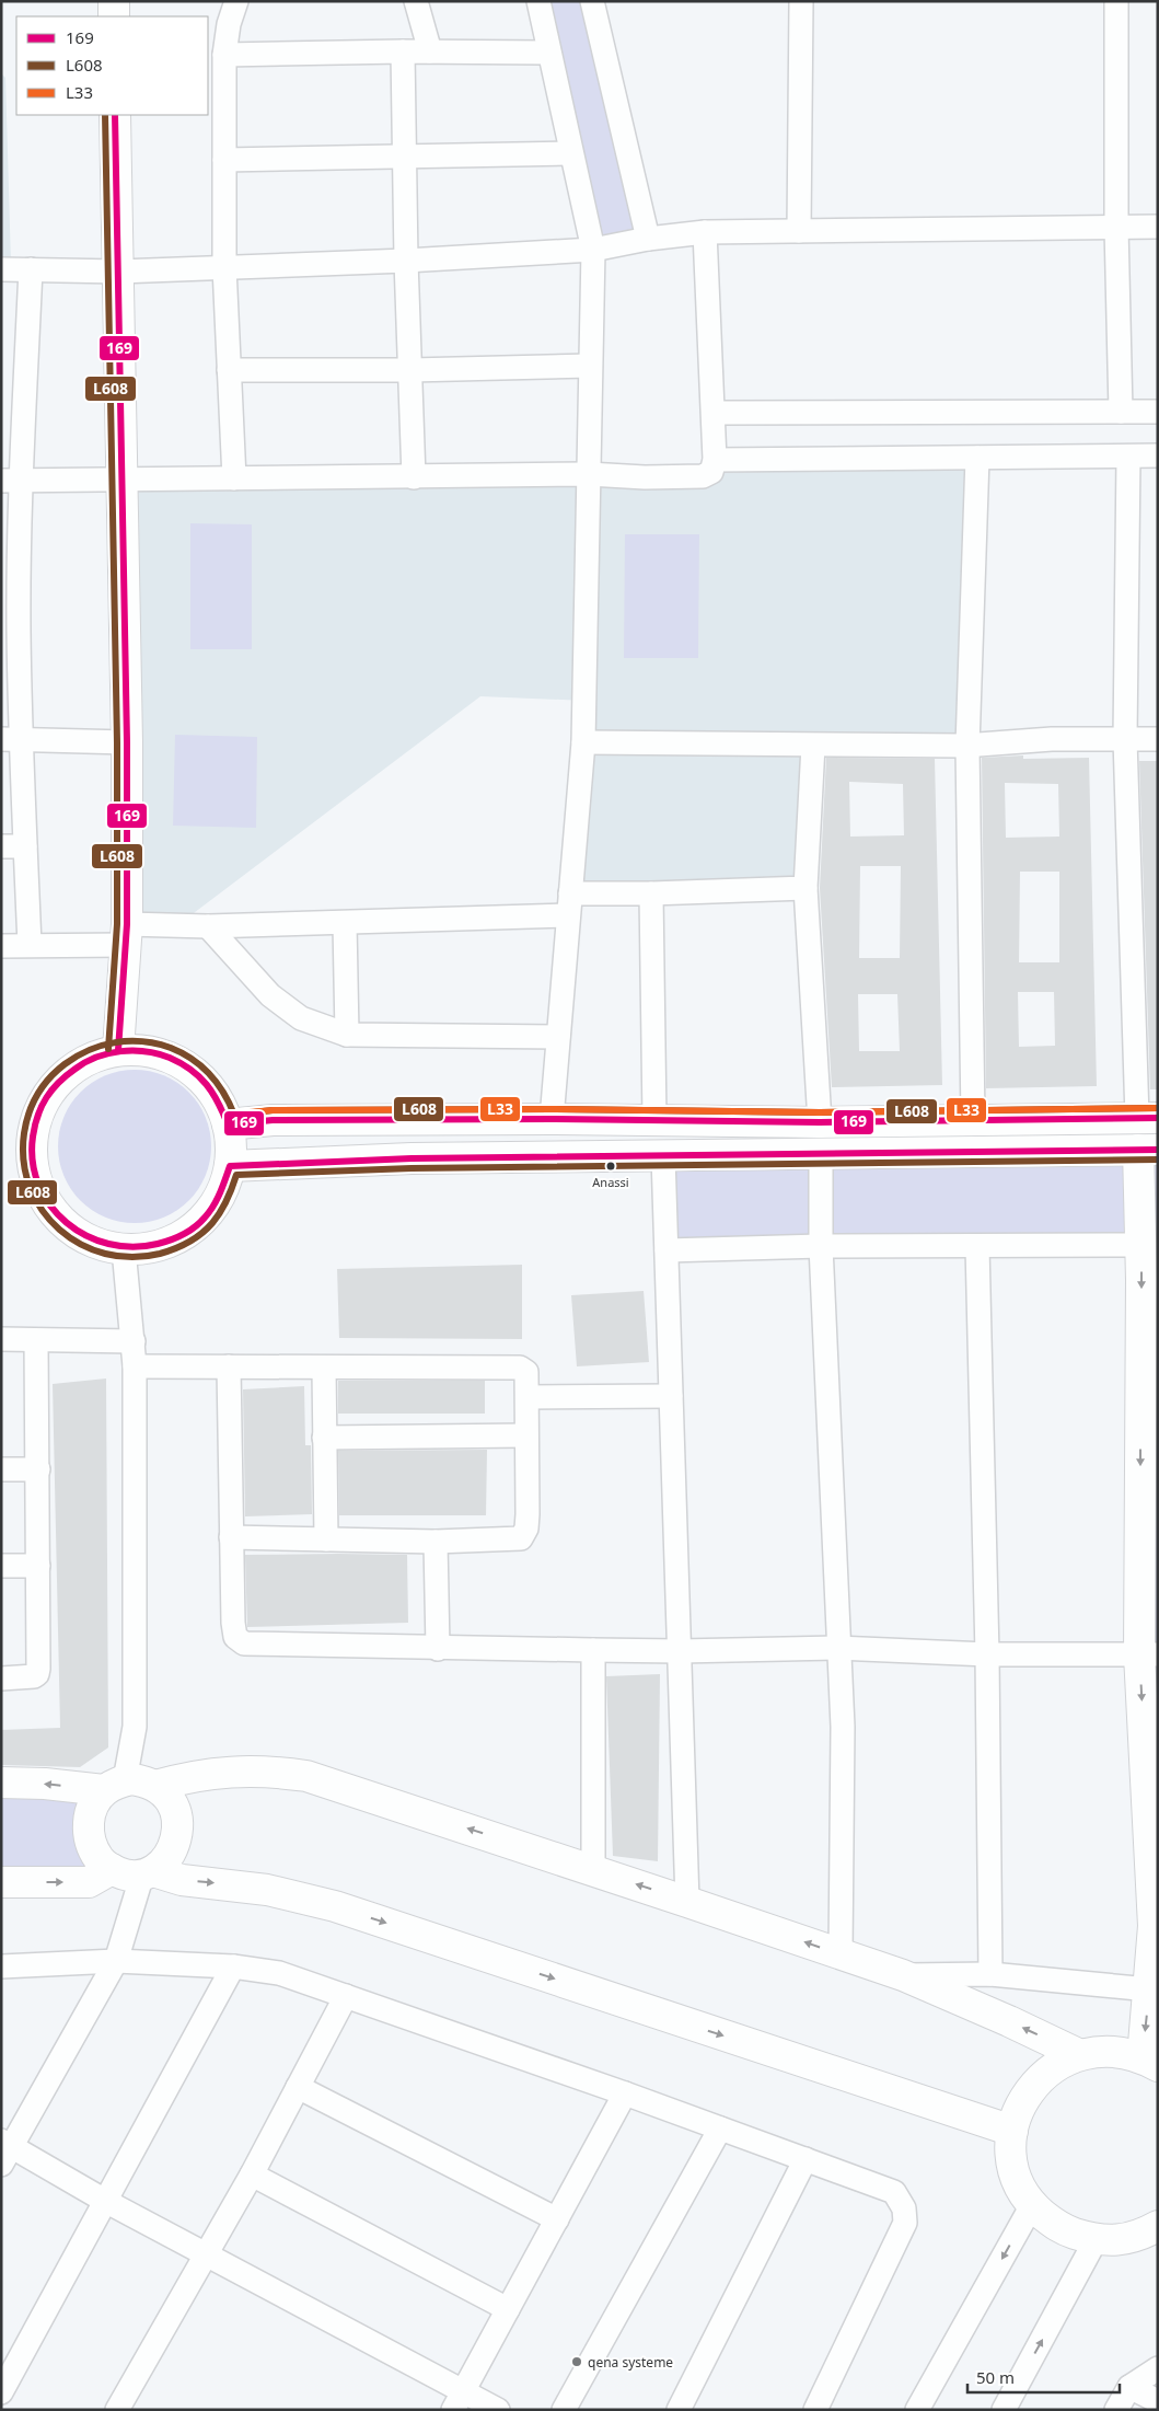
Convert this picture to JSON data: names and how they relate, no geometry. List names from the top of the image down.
{
  "places": ["Anassi", "qena systeme"],
  "lines": ["transit line 169", "transit line L608", "transit line L33"],
  "legend": ["169", "L608", "L33"],
  "scale_bar": "50 m"
}
